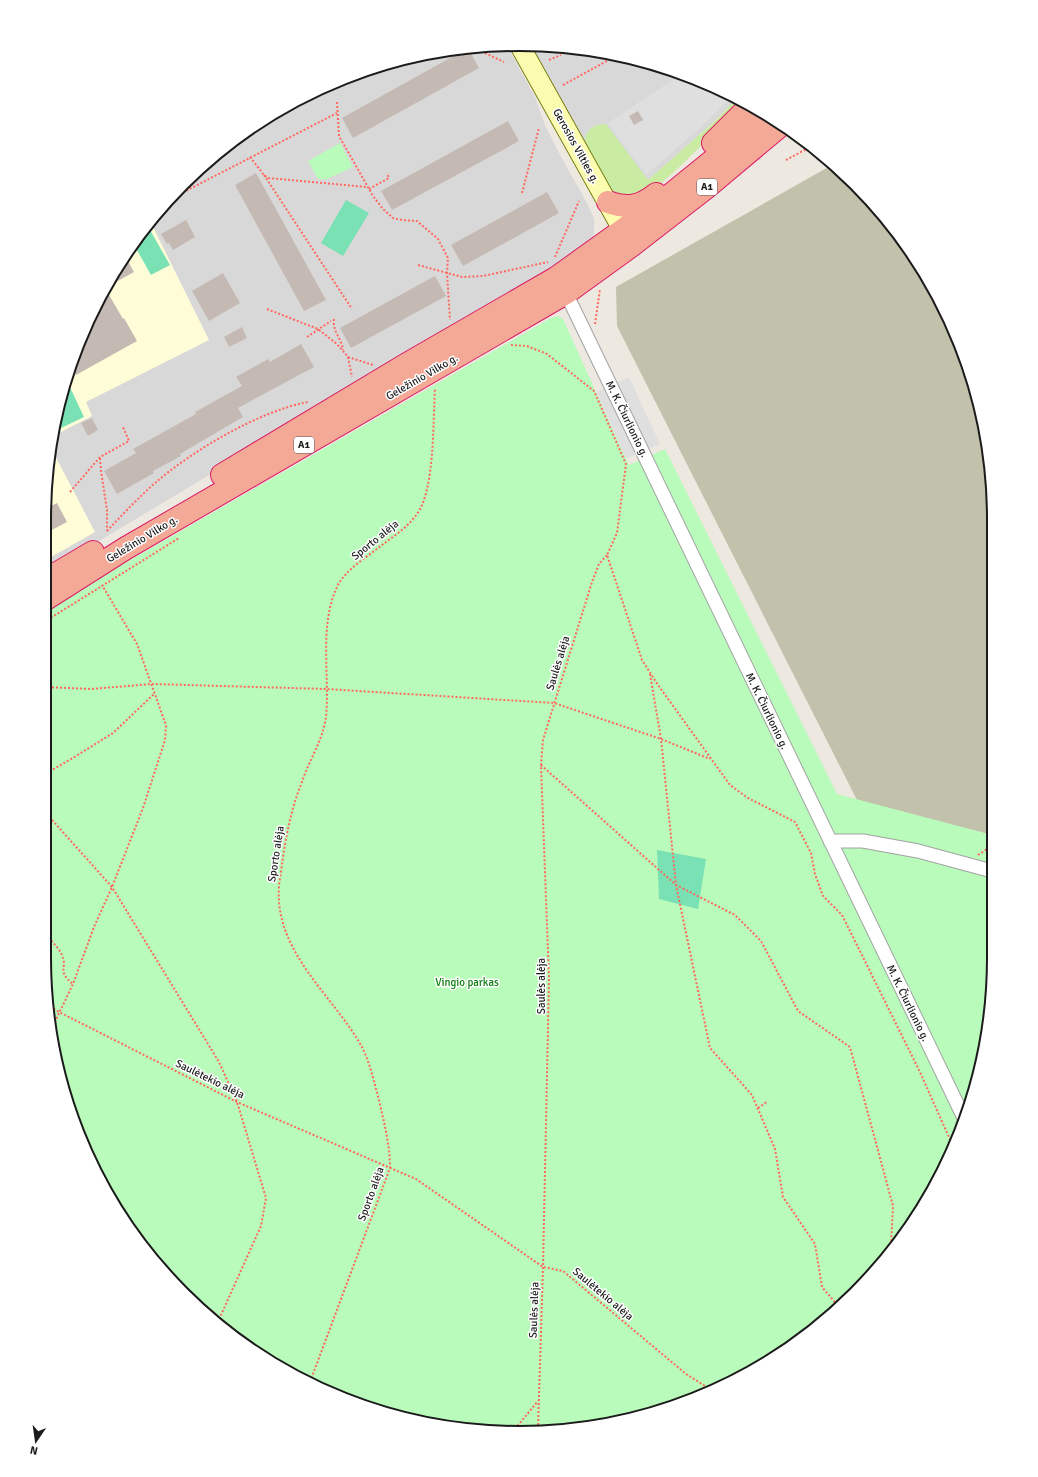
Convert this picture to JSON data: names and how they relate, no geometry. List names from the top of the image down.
{
  "streets": {
    "highway": ["A1", "Geležinio Vilko g."],
    "main road": ["Gerosios Vilties g."],
    "street": ["M. K. Čiurlionio g."],
    "path": ["Sporto alėja", "Saulės alėja", "Saulėtekio alėja"]
  },
  "crossings": [
    ["Gerosios Vilties g.", "Geležinio Vilko g."],
    ["Geležinio Vilko g.", "M. K. Čiurlionio g."],
    ["Sporto alėja", "Saulėtekio alėja"],
    ["Saulės alėja", "Saulėtekio alėja"]
  ],
  "parks": ["Vingio parkas"],
  "north": "bottom"
}
